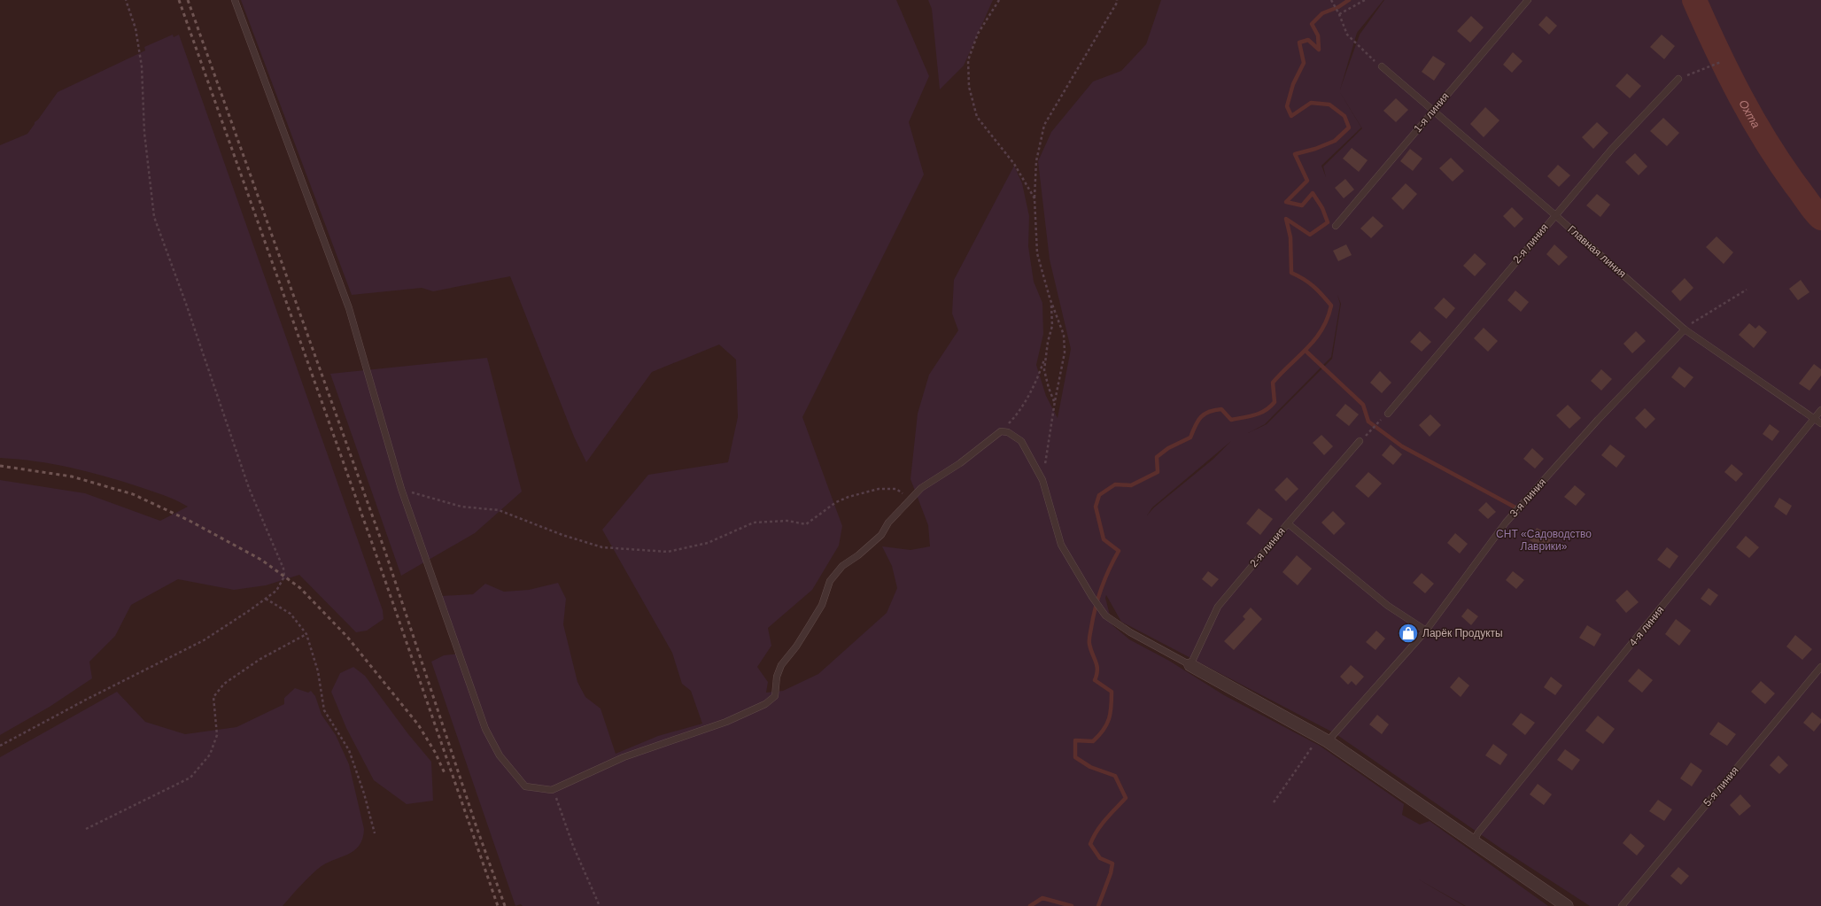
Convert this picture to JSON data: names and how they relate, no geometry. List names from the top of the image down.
{
  "streets": {
    "lane": [
      "1-я линия",
      "2-я линия",
      "Главная линия",
      "3-я линия",
      "4-я линия",
      "5-я линия"
    ]
  },
  "crossings": [
    ["1-я линия", "Главная линия"],
    ["2-я линия", "Главная линия"],
    ["Главная линия", "3-я линия"],
    ["Главная линия", "4-я линия"]
  ],
  "water": ["Охта"],
  "parks": ["СНТ «Садоводство Лаврики»"],
  "places": {
    "shop": ["Ларёк Продукты"]
  }
}
